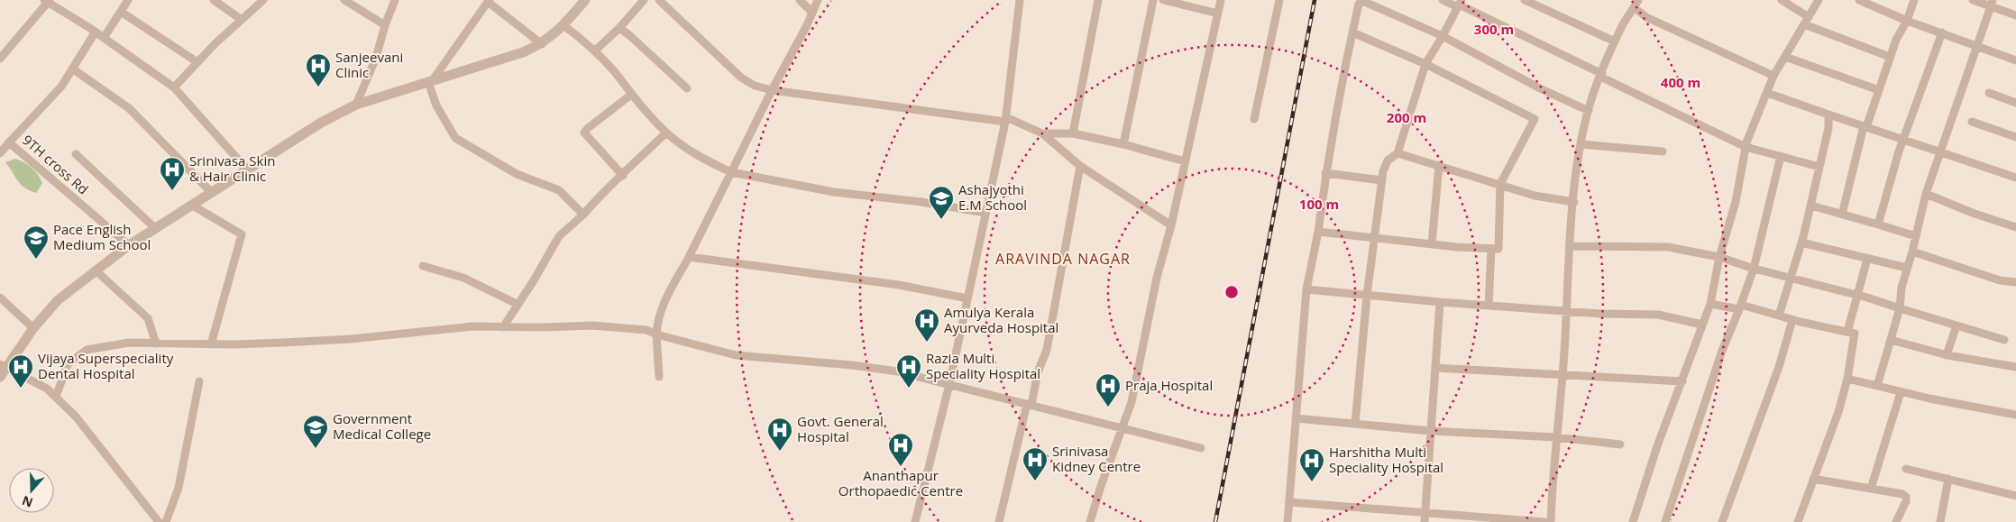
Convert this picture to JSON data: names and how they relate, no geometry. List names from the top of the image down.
{
  "streets": {
    "street": ["9TH cross Rd"]
  },
  "districts": ["ARAVINDA NAGAR"],
  "places": {
    "hospital": [
      "Sanjeevani Clinic",
      "Srinivasa Skin & Hair Clinic",
      "Amulya Kerala Ayurveda Hospital",
      "Vijaya Superspeciality Dental Hospital",
      "Razia Multi Speciality Hospital",
      "Praja Hospital",
      "Govt. General Hospital",
      "Ananthapur Orthopaedic Centre",
      "Srinivasa Kidney Centre",
      "Harshitha Multi Speciality Hospital"
    ],
    "school or university": ["Ashajyothi E.M School", "Pace English Medium School", "Government Medical College"]
  },
  "north": "bottom",
  "rings": [
    "300 m",
    "400 m",
    "200 m",
    "100 m"
  ]
}
